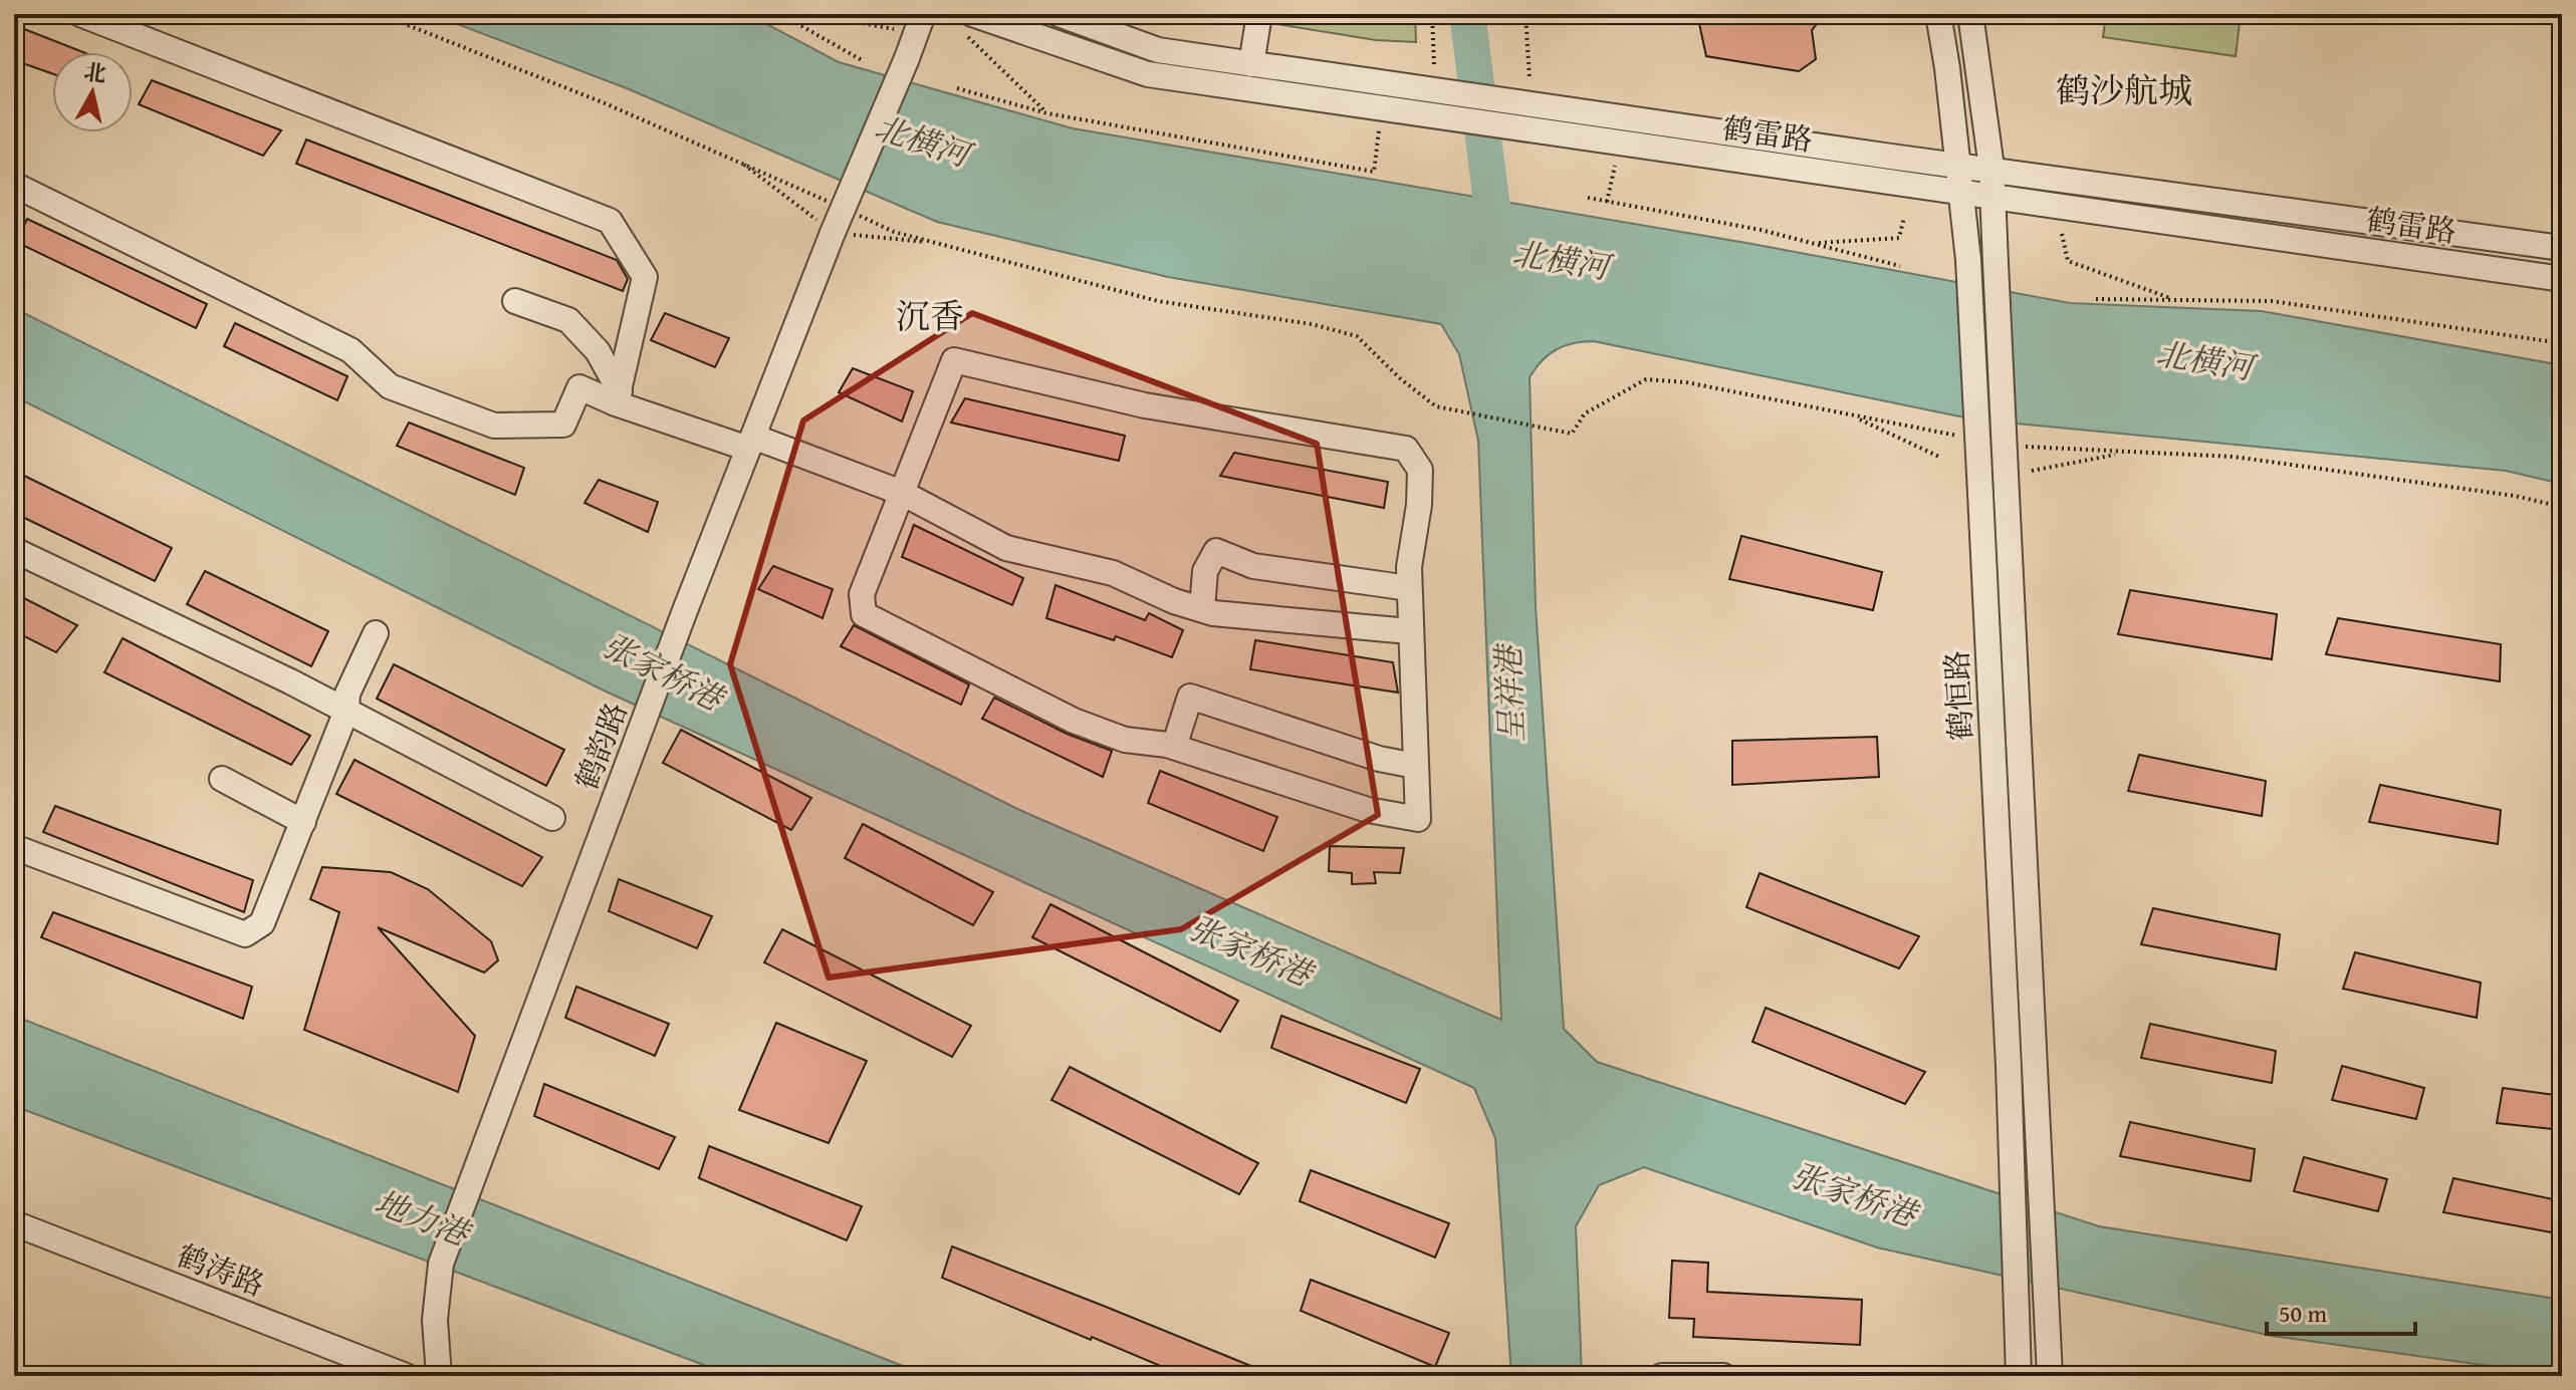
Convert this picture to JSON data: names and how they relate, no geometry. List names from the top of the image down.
{
  "streets": {
    "street": [
      "鹤雷路",
      "鹤恒路",
      "鹤韵路",
      "鹤涛路"
    ]
  },
  "crossings": [
    ["鹤雷路", "鹤恒路"]
  ],
  "districts": ["鹤沙航城", "沉香"],
  "water": [
    "北横河",
    "张家桥港",
    "呈祥港",
    "地力港"
  ],
  "scale_bar": "50 m",
  "north": "top"
}
